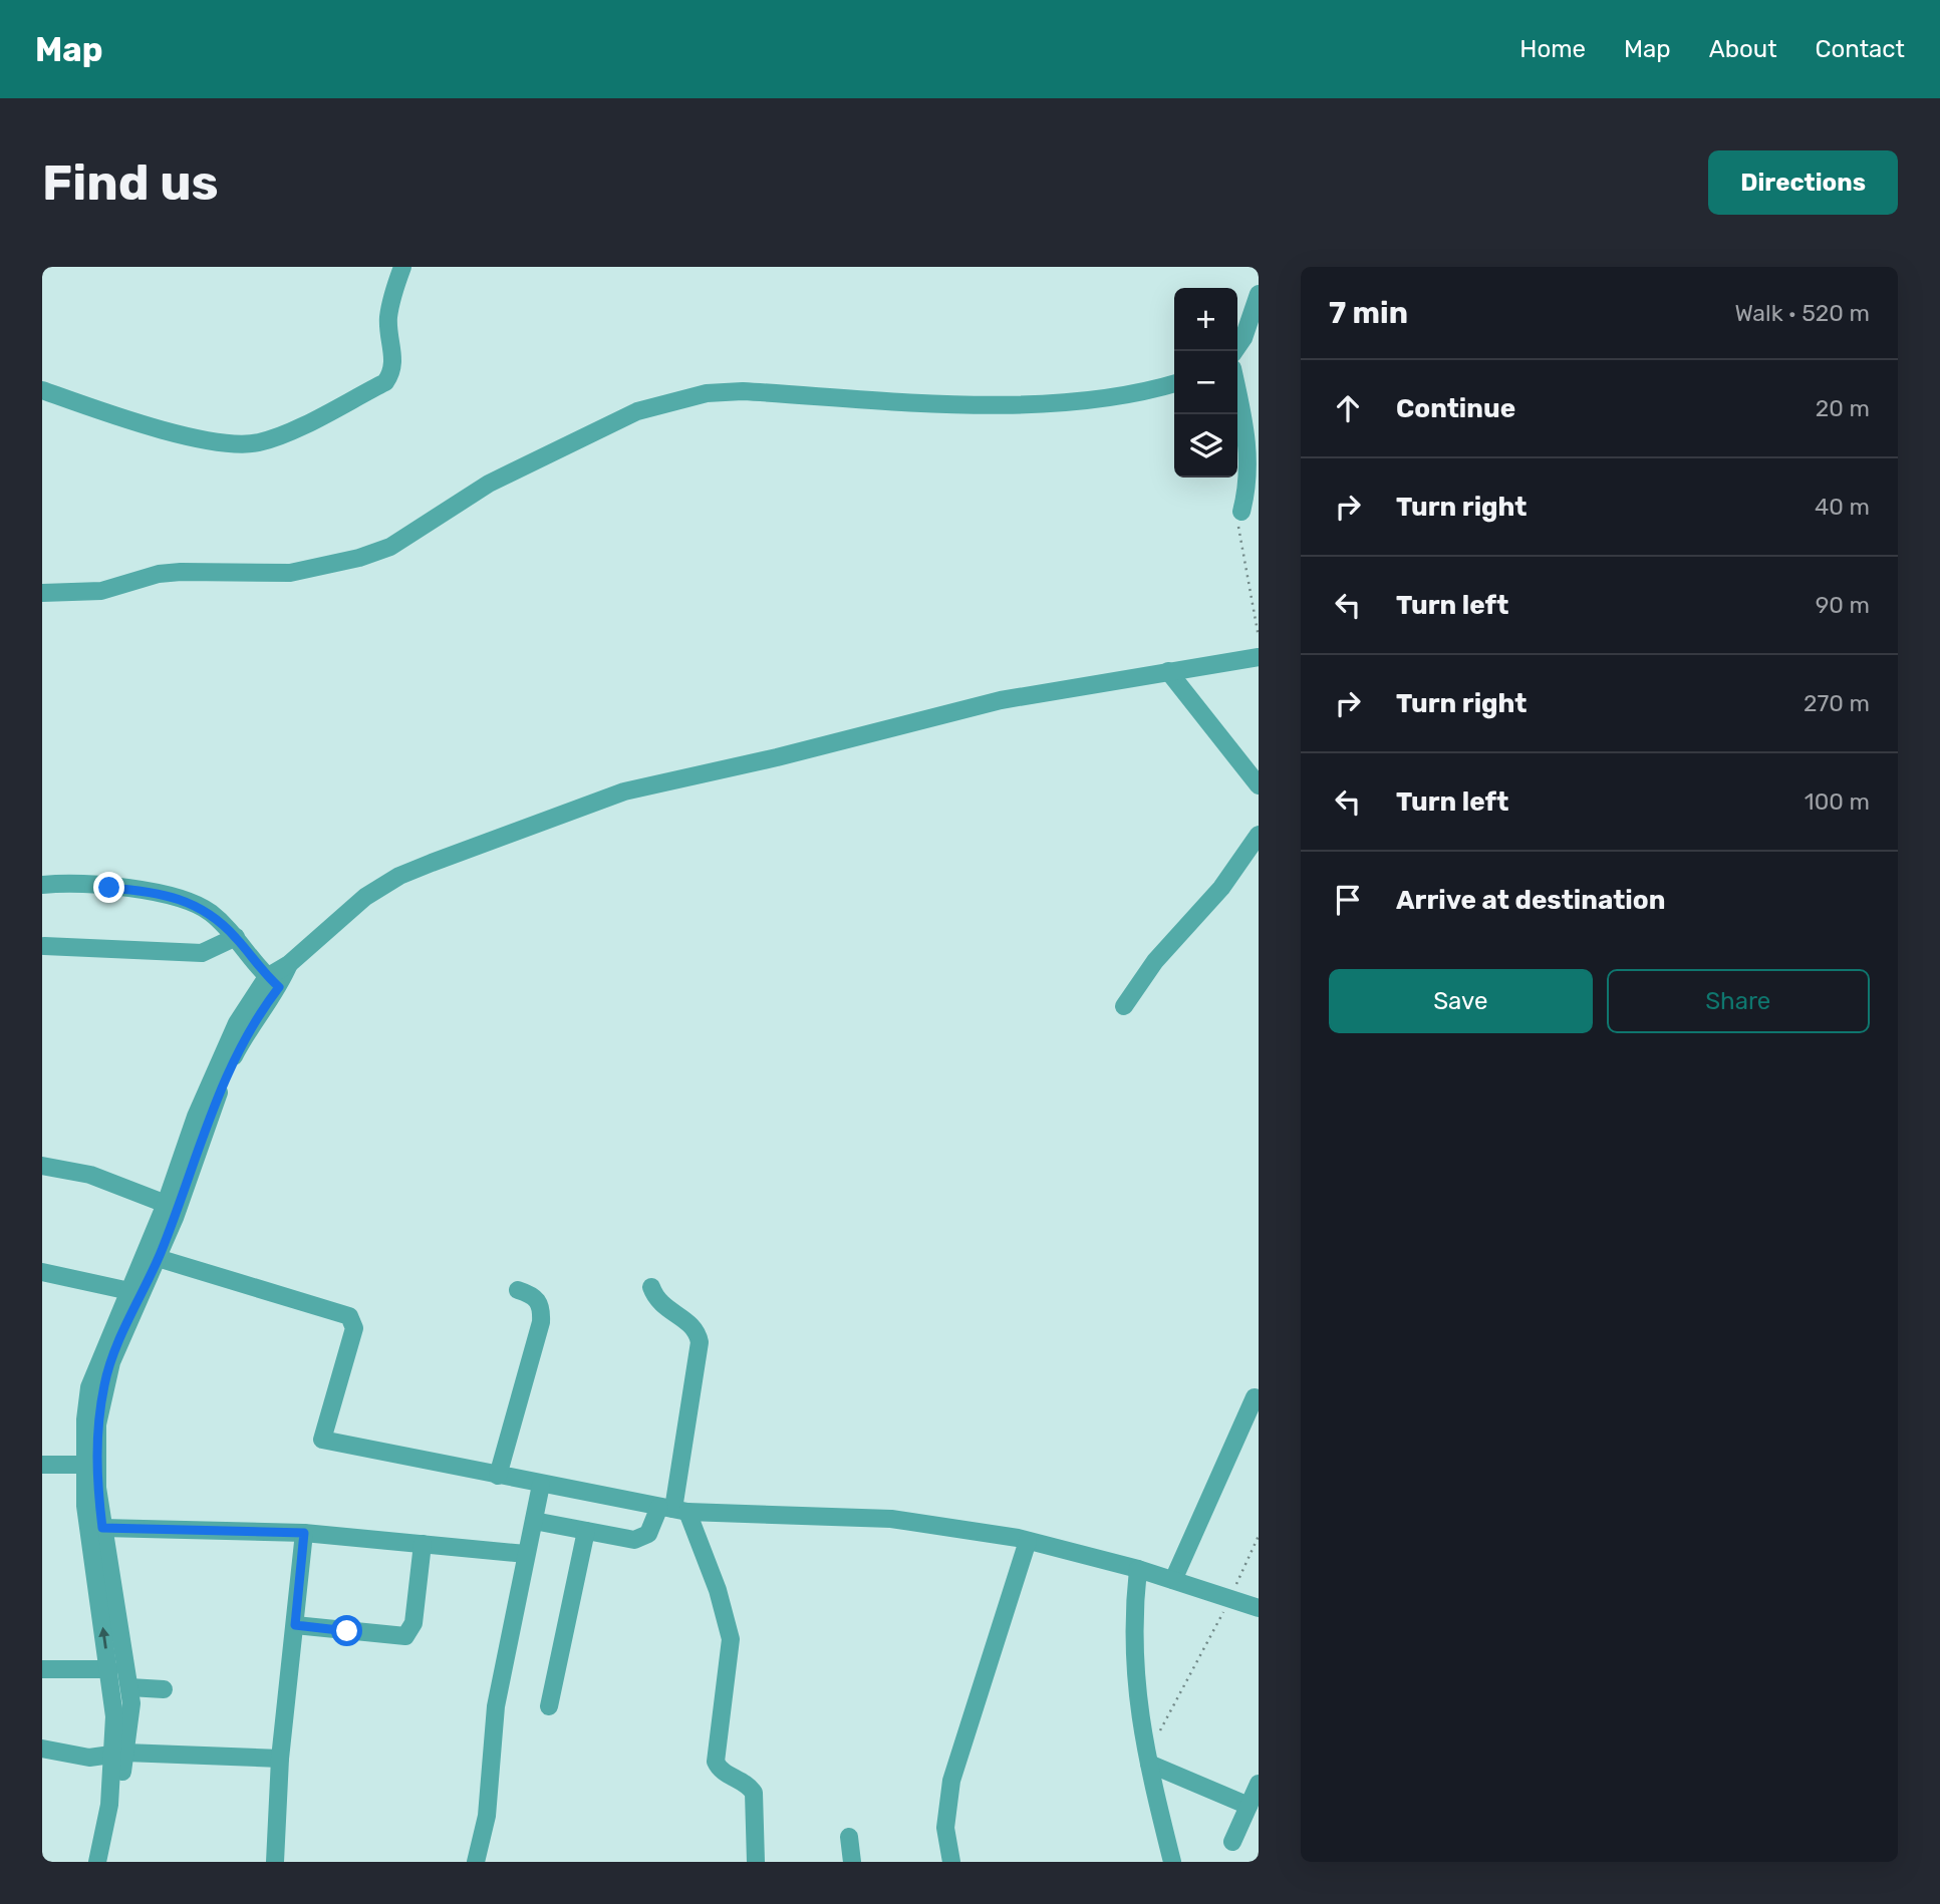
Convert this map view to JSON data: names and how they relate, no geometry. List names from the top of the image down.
{
  "page": {
    "header": "Map",
    "nav": [
      "Home",
      "Map",
      "About",
      "Contact"
    ],
    "buttons": [
      "Directions",
      ["Save", "Share"]
    ],
    "title": "Find us",
    "heading": ["7 min", "Walk · 520 m"],
    "map_buttons": ["+", "−"],
    "list": [
      ["Continue", "20 m"],
      ["Turn right", "40 m"],
      ["Turn left", "90 m"],
      ["Turn right", "270 m"],
      ["Turn left", "100 m"],
      "Arrive at destination"
    ]
  }
}
